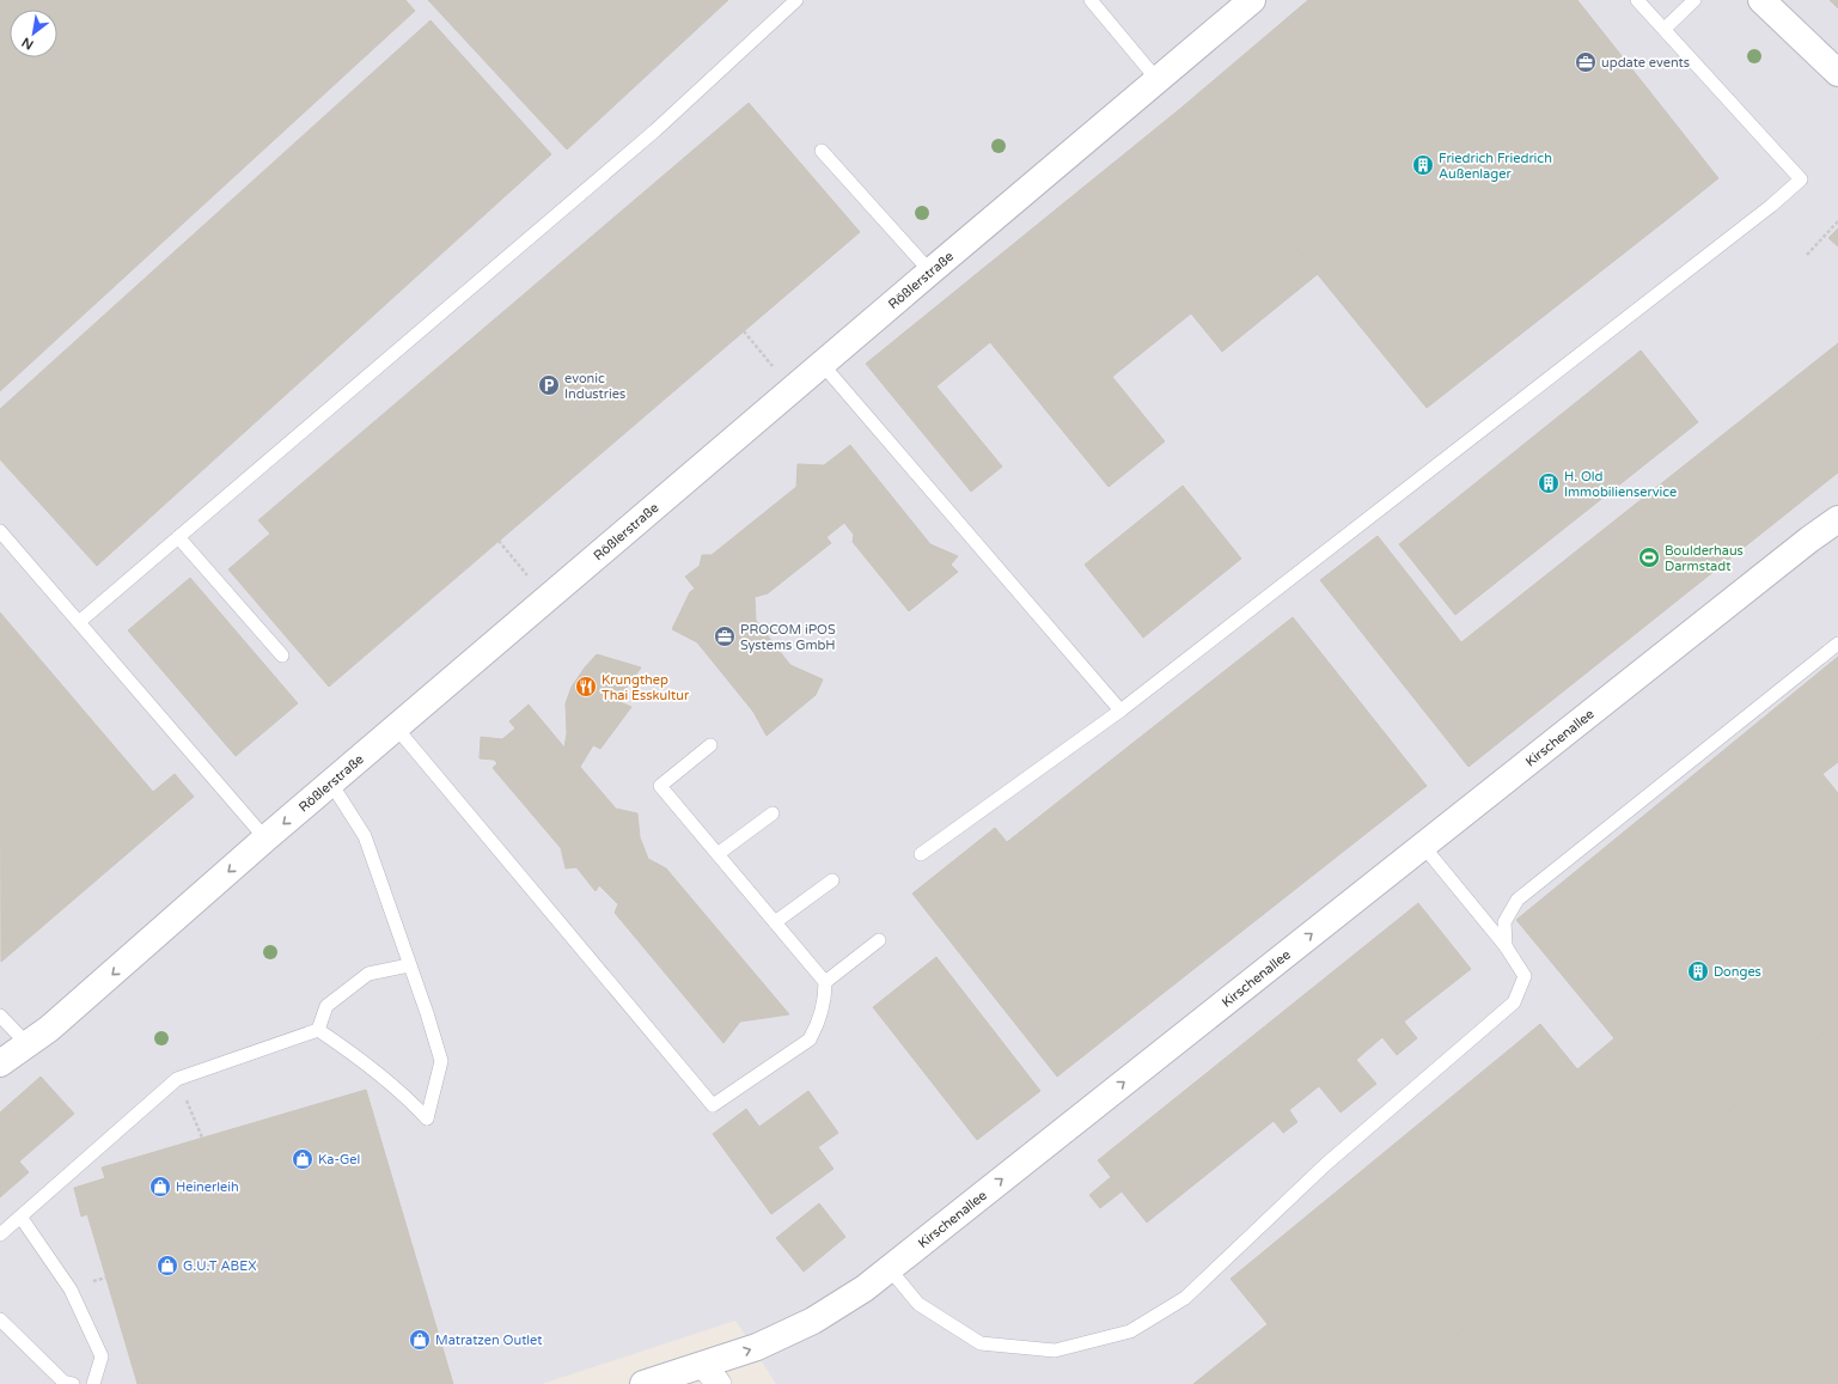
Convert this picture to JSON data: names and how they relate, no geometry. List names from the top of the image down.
{
  "streets": {
    "street": ["Rößlerstraße", "Kirschenallee"]
  },
  "one_way": ["Kirschenallee"],
  "places": {
    "office": ["update events", "PROCOM iPOS Systems GmbH"],
    "building": ["Friedrich Friedrich Außenlager", "H. Old Immobilienservice", "Donges"],
    "parking": ["evonic Industries"],
    "sports": ["Boulderhaus Darmstadt"],
    "restaurant": ["Krungthep Thai Esskultur"],
    "shop": [
      "Ka-Gel",
      "Heinerleih",
      "G.U.T ABEX",
      "Matratzen Outlet"
    ]
  },
  "north": "bottom left"
}
